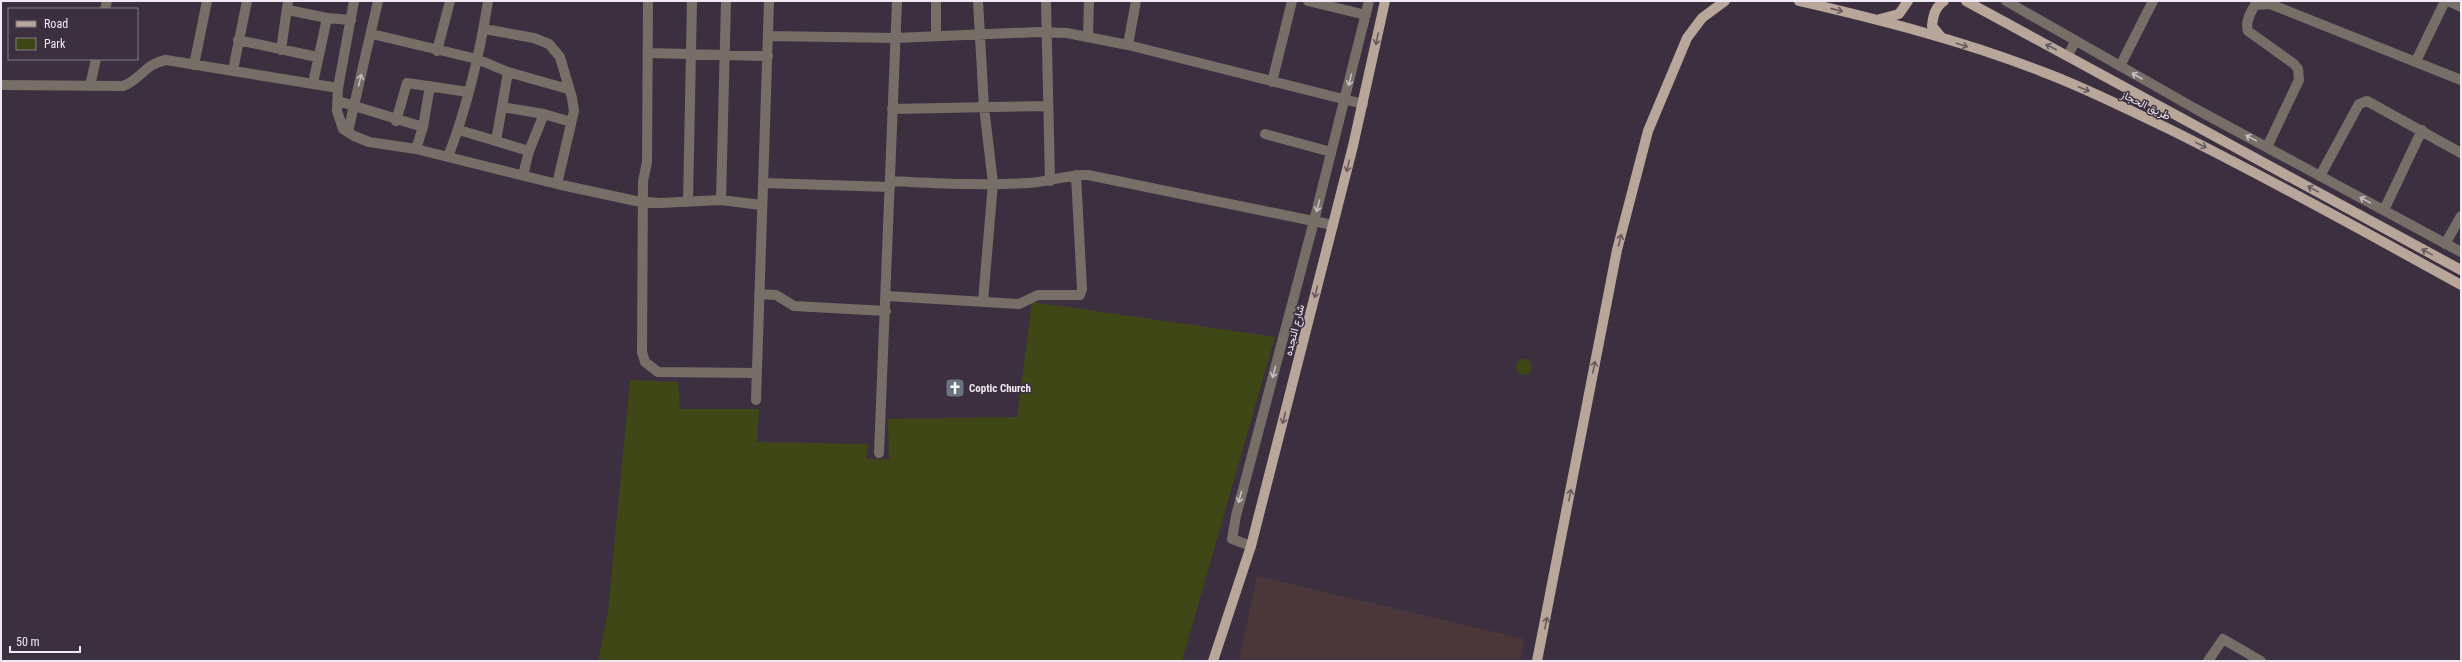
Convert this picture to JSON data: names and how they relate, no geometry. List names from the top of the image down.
{
  "streets": {
    "main road": ["طريق الحجاز", "شارع النجده"]
  },
  "one_way": ["شارع النجده"],
  "places": {
    "church": ["Coptic Church"]
  },
  "legend": ["Road", "Park"],
  "scale_bar": "50 m"
}
